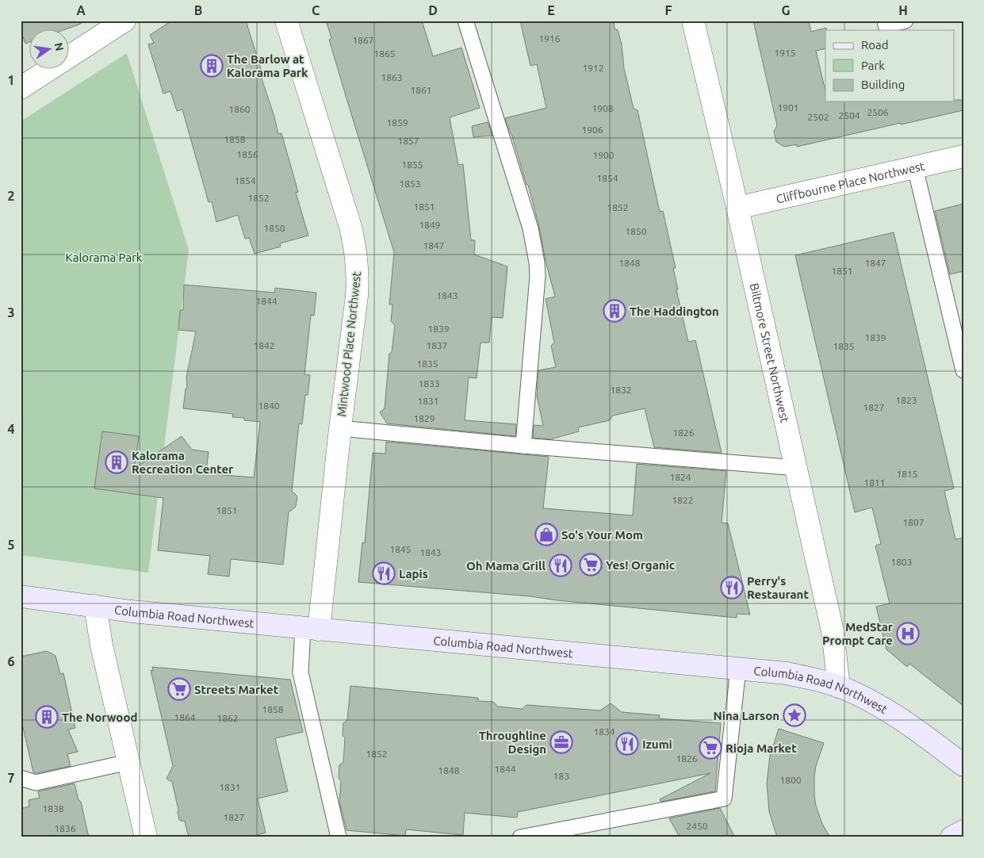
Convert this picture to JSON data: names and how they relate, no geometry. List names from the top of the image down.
{
  "streets": {
    "main road": ["Columbia Road Northwest"],
    "street": ["Cliffbourne Place Northwest", "Mintwood Place Northwest", "Biltmore Street Northwest"]
  },
  "crossings": [
    ["Cliffbourne Place Northwest", "Biltmore Street Northwest"],
    ["Mintwood Place Northwest", "Columbia Road Northwest"],
    ["Biltmore Street Northwest", "Columbia Road Northwest"]
  ],
  "parks": ["Kalorama Park"],
  "places": {
    "building": [
      "The Barlow at Kalorama Park",
      "The Haddington",
      "Kalorama Recreation Center",
      "The Norwood"
    ],
    "shop": ["So's Your Mom"],
    "supermarket": ["Yes! Organic", "Streets Market", "Rioja Market"],
    "restaurant": [
      "Oh Mama Grill",
      "Lapis",
      "Perry's Restaurant",
      "Izumi"
    ],
    "hospital": ["MedStar Prompt Care"],
    "place": ["Nina Larson"],
    "office": ["Throughline Design"]
  },
  "house_numbers": [
    "1916",
    "1867",
    "1915",
    "1865",
    "1912",
    "1863",
    "1861",
    "1901",
    "1908",
    "1860",
    "2506",
    "2504",
    "2502",
    "1859",
    "1906",
    "1858",
    "1857",
    "1856",
    "1900",
    "1855",
    "1854",
    "1854",
    "1853",
    "1852",
    "1851",
    "1852",
    "1849",
    "1850",
    "1850",
    "1847",
    "1848",
    "1847",
    "1851",
    "1843",
    "1844",
    "1839",
    "1839",
    "1842",
    "1837",
    "1835",
    "1835",
    "1833",
    "1832",
    "1823",
    "1831",
    "1840",
    "1827",
    "1829",
    "1826",
    "1815",
    "1824",
    "1811",
    "1822",
    "1851",
    "1807",
    "1845",
    "1843",
    "1803",
    "1858",
    "1864",
    "1862",
    "1834",
    "1852",
    "1826",
    "1844",
    "1848",
    "183",
    "1800",
    "1831",
    "1838",
    "1827",
    "2450",
    "1836"
  ],
  "legend": ["Road", "Park", "Building"],
  "north": "right",
  "grid": {
    "columns": [
      "A",
      "B",
      "C",
      "D",
      "E",
      "F",
      "G",
      "H"
    ],
    "rows": [
      "1",
      "2",
      "3",
      "4",
      "5",
      "6",
      "7"
    ]
  }
}
